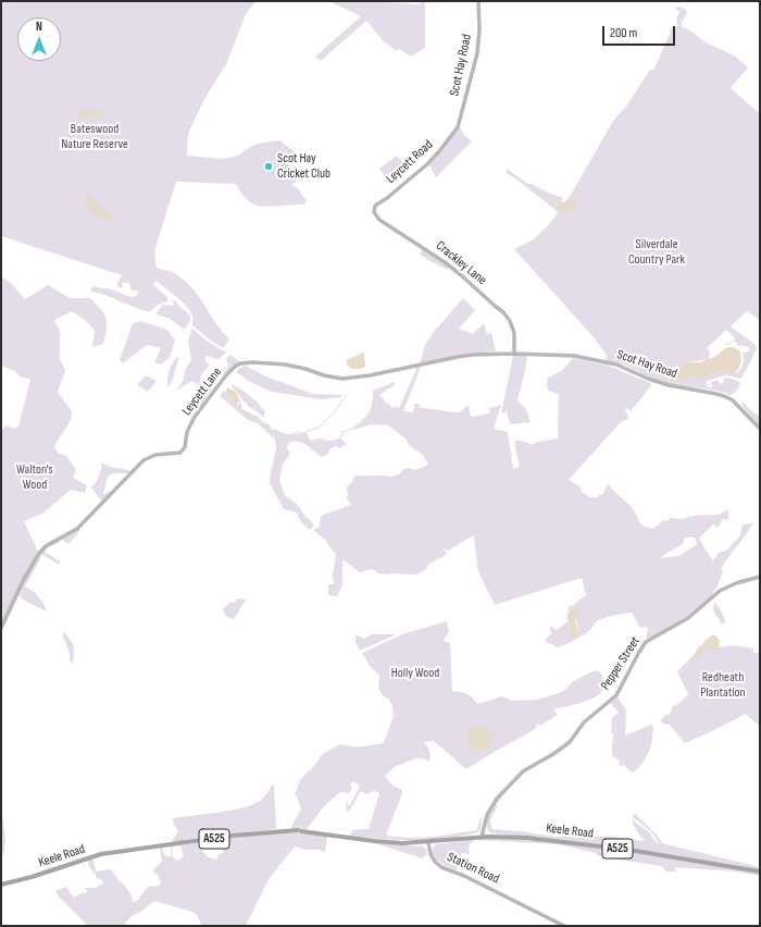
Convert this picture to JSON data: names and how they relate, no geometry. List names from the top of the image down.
{
  "streets": {
    "main road": ["Keele Road", "A525"],
    "street": [
      "Scot Hay Road",
      "Leycett Road",
      "Crackley Lane",
      "Leycett Lane",
      "Pepper Street",
      "Station Road"
    ]
  },
  "crossings": [
    ["Scot Hay Road", "Leycett Road"],
    ["Scot Hay Road", "Crackley Lane"],
    ["Scot Hay Road", "Leycett Lane"],
    ["Leycett Road", "Crackley Lane"],
    ["Crackley Lane", "Leycett Lane"],
    ["Pepper Street", "Keele Road"],
    ["Keele Road", "Station Road"]
  ],
  "parks": [
    "Bateswood Nature Reserve",
    "Silverdale Country Park",
    "Walton's Wood",
    "Holly Wood",
    "Redheath Plantation"
  ],
  "places": ["Scot Hay Cricket Club"],
  "scale_bar": "200 m",
  "north": "top"
}
